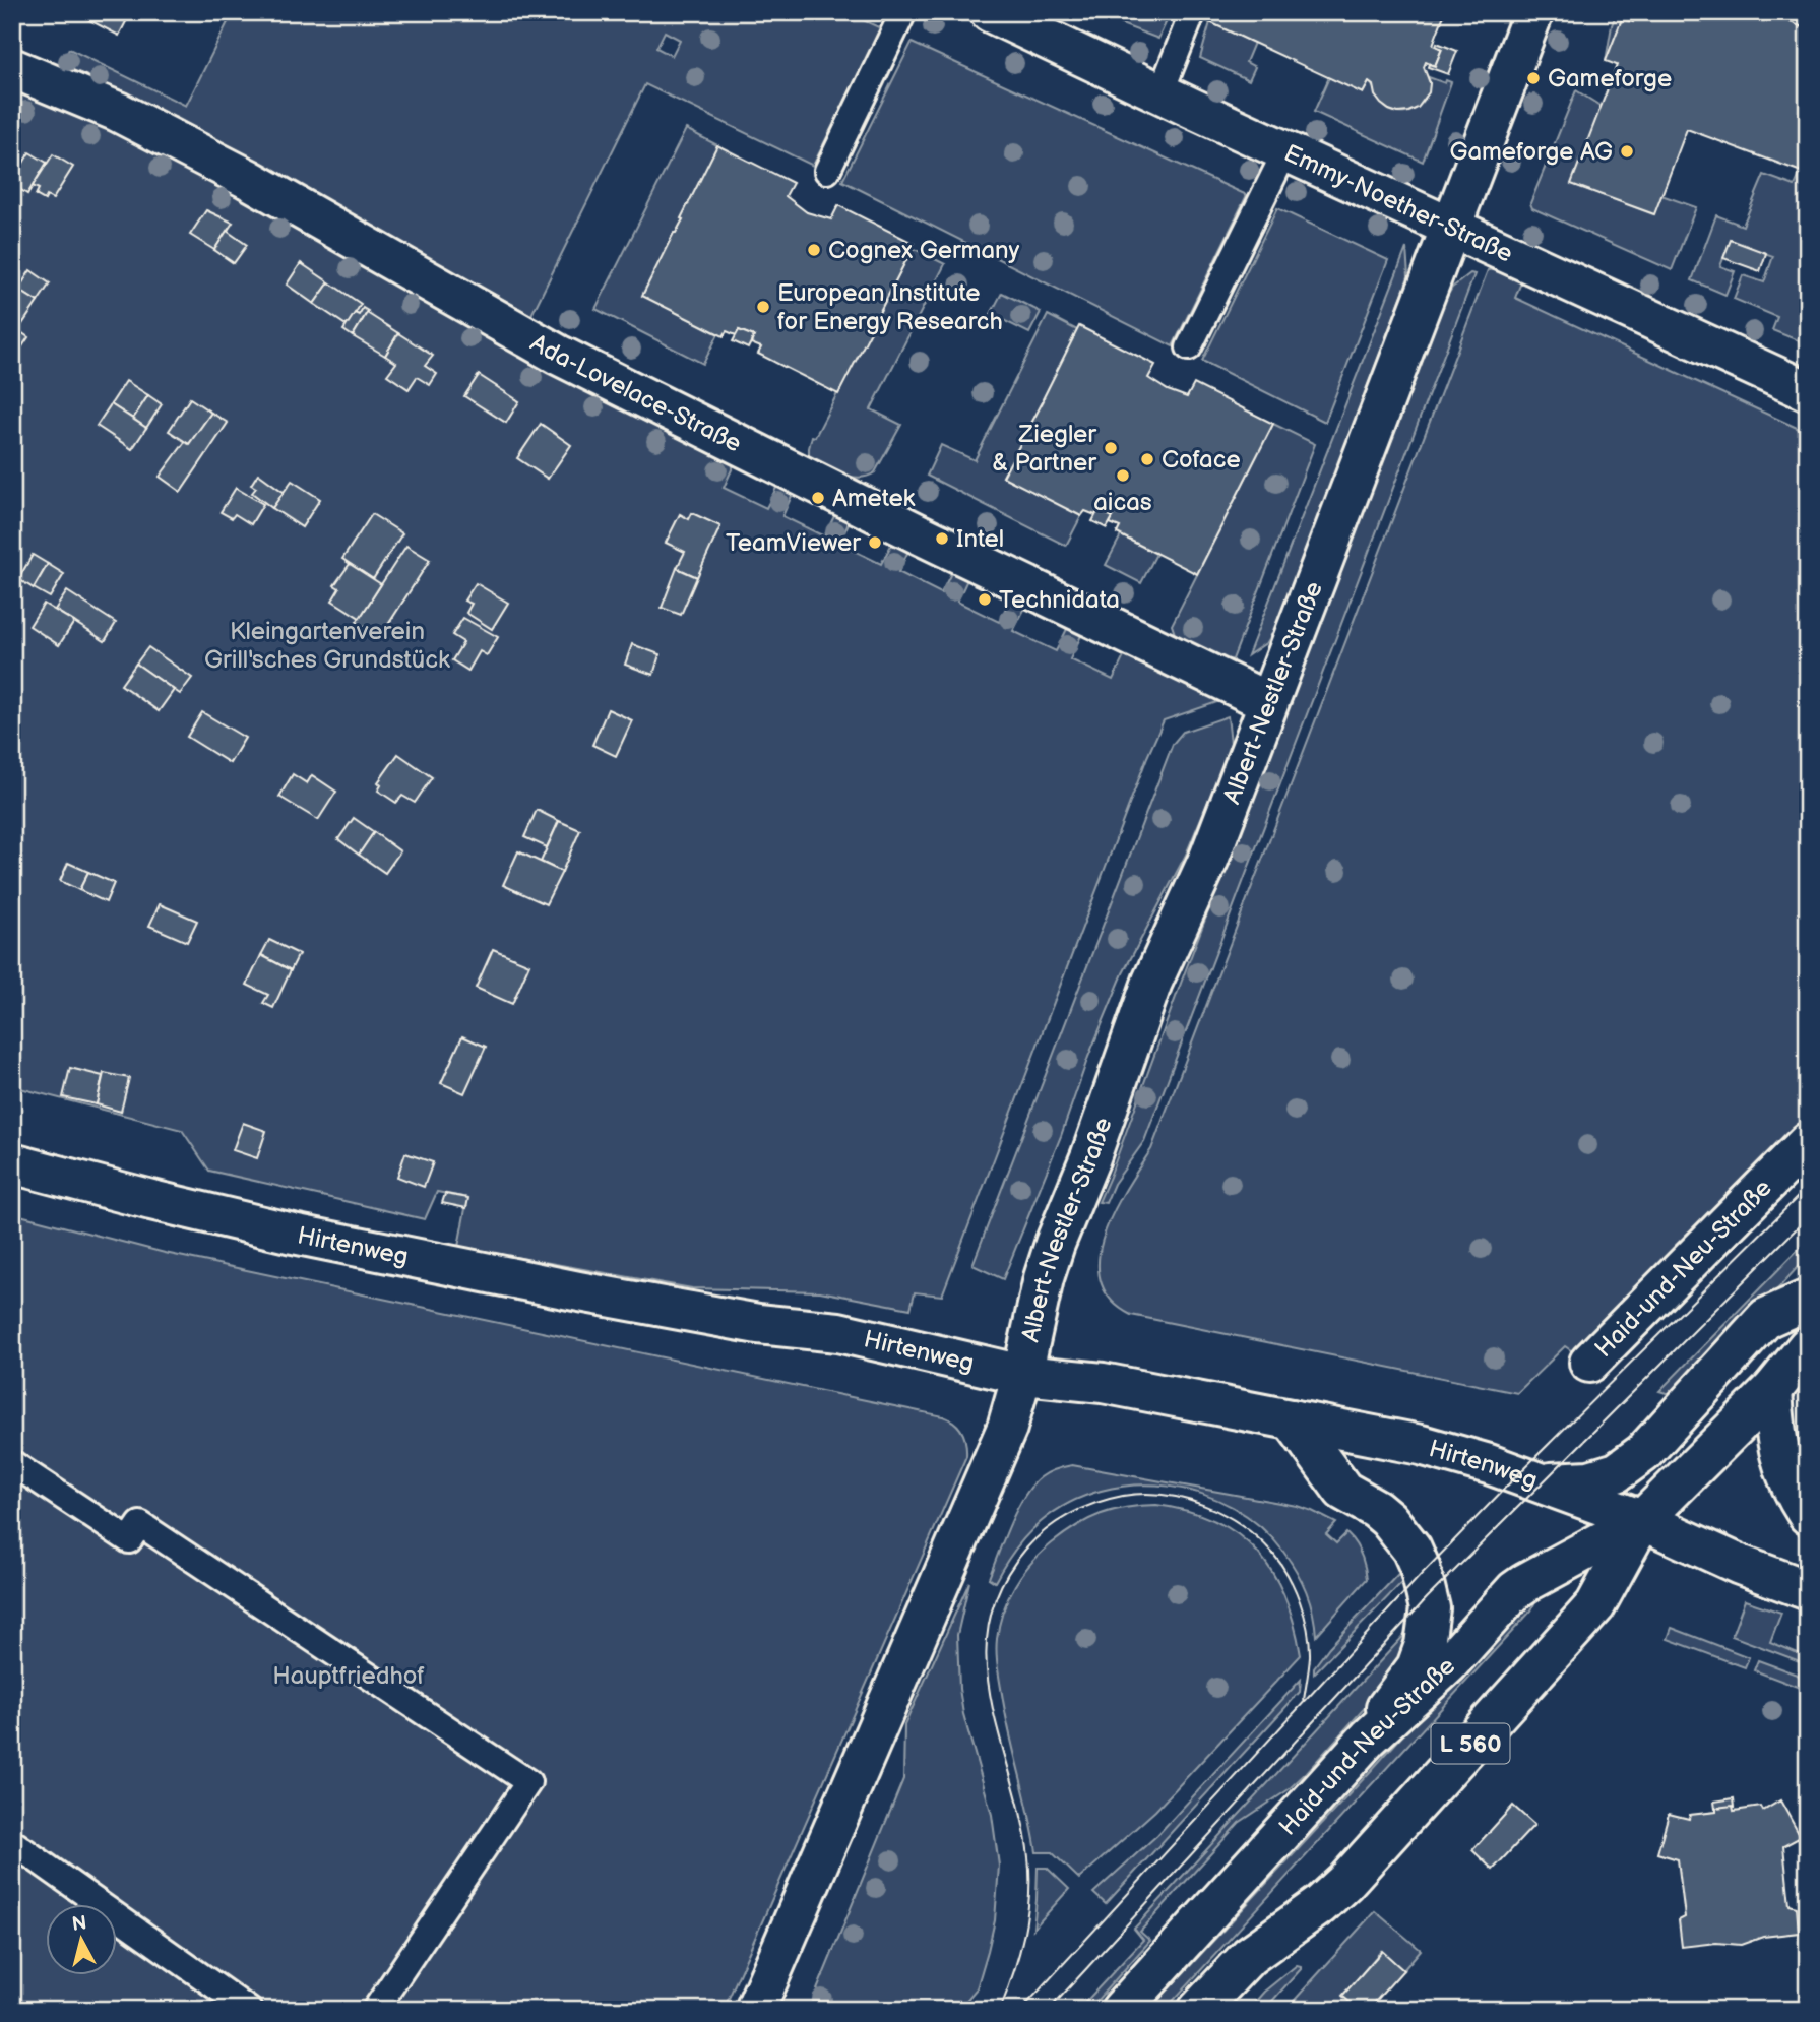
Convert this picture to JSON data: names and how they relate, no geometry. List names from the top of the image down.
{
  "streets": {
    "street": [
      "Emmy-Noether-Straße",
      "Ada-Lovelace-Straße",
      "Albert-Nestler-Straße",
      "Hirtenweg",
      "Haid-und-Neu-Straße",
      "L 560"
    ]
  },
  "crossings": [
    ["Emmy-Noether-Straße", "Albert-Nestler-Straße"],
    ["Ada-Lovelace-Straße", "Albert-Nestler-Straße"],
    ["Albert-Nestler-Straße", "Hirtenweg"],
    ["Hirtenweg", "Haid-und-Neu-Straße"]
  ],
  "parks": ["Kleingartenverein Grill'sches Grundstück", "Hauptfriedhof"],
  "places": [
    "Gameforge",
    "Gameforge AG",
    "Cognex Germany",
    "European Institute for Energy Research",
    "Ziegler & Partner",
    "Coface",
    "aicas",
    "Ametek",
    "Intel",
    "TeamViewer",
    "Technidata"
  ],
  "north": "top"
}
